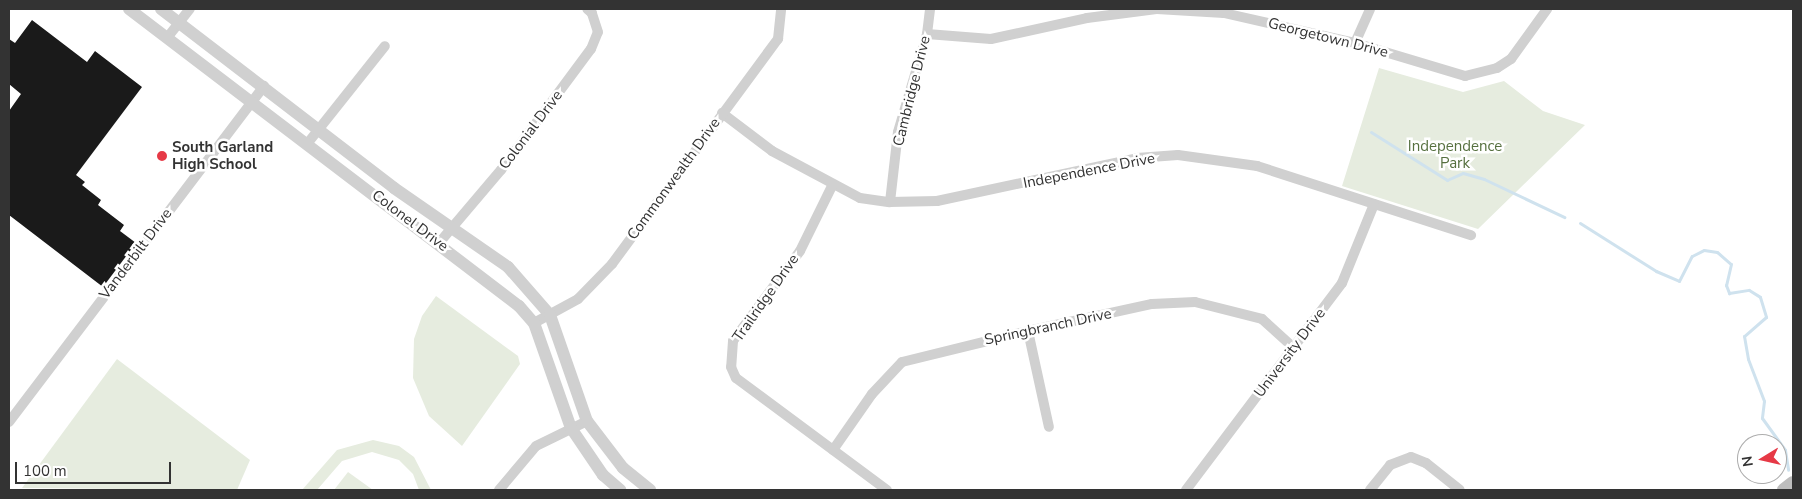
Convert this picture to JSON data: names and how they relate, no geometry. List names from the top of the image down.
{
  "streets": {
    "street": [
      "Georgetown Drive",
      "Cambridge Drive",
      "Colonial Drive",
      "Independence Drive",
      "Commonwealth Drive",
      "Colonel Drive",
      "Vanderbilt Drive",
      "Trailridge Drive",
      "Springbranch Drive",
      "University Drive"
    ]
  },
  "crossings": [
    ["Georgetown Drive", "Cambridge Drive"],
    ["Cambridge Drive", "Independence Drive"],
    ["Colonial Drive", "Colonel Drive"],
    ["Independence Drive", "Commonwealth Drive"],
    ["Independence Drive", "Trailridge Drive"],
    ["Independence Drive", "University Drive"],
    ["Commonwealth Drive", "Colonel Drive"],
    ["Colonel Drive", "Vanderbilt Drive"],
    ["Trailridge Drive", "Springbranch Drive"],
    ["Springbranch Drive", "University Drive"]
  ],
  "parks": ["Independence Park"],
  "places": ["South Garland High School"],
  "scale_bar": "100 m",
  "north": "left"
}
